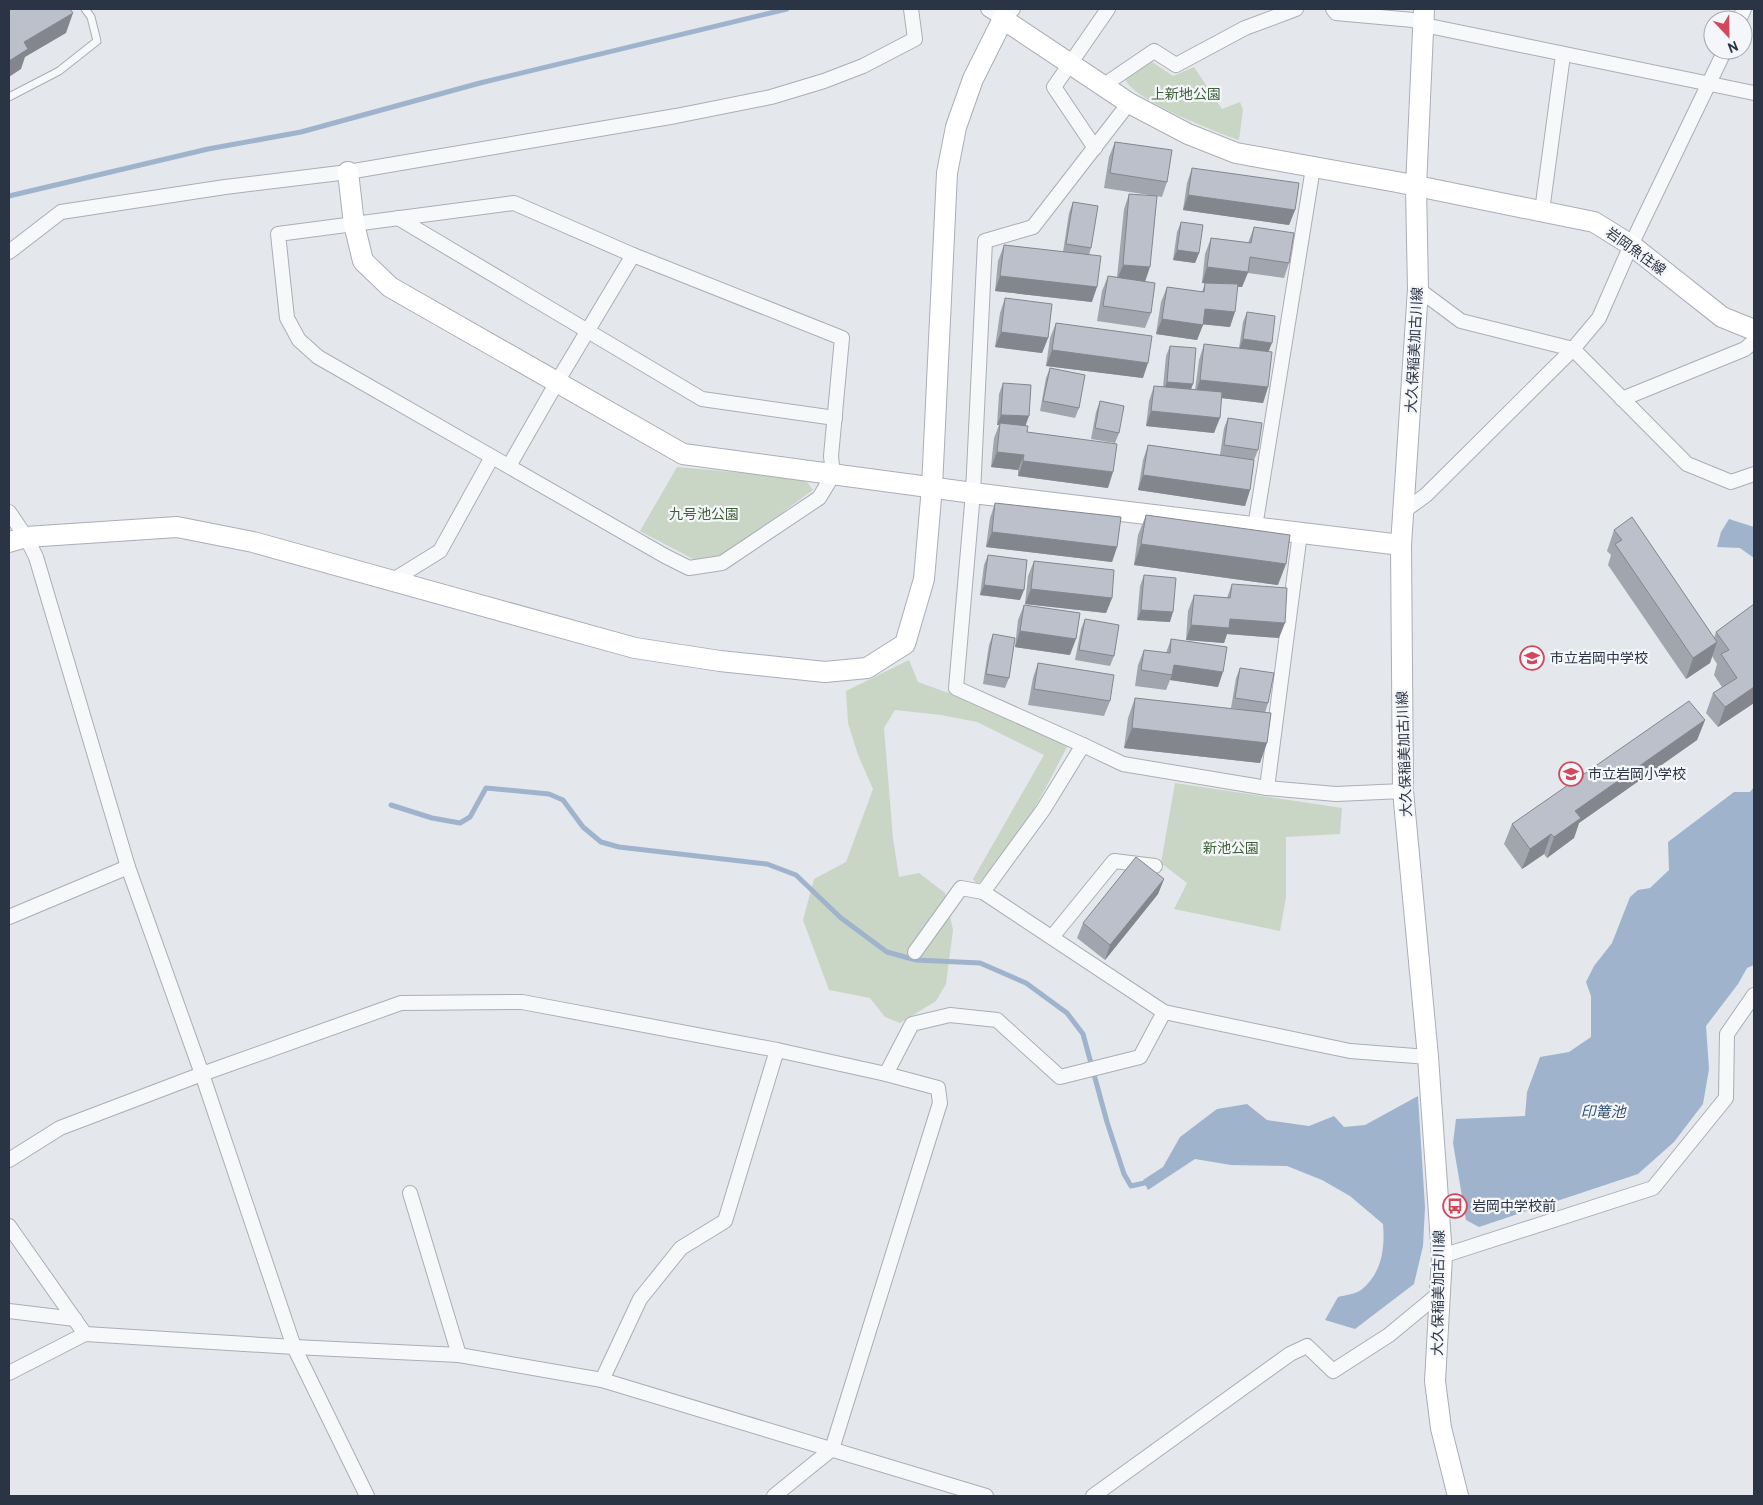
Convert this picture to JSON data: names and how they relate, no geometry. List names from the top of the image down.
{
  "streets": {
    "street": ["岩岡魚住線", "大久保稲美加古川線"]
  },
  "crossings": [
    ["岩岡魚住線", "大久保稲美加古川線"]
  ],
  "water": ["印篭池"],
  "parks": ["上新地公園", "九号池公園", "新池公園"],
  "places": {
    "school or university": ["市立岩岡中学校", "市立岩岡小学校"],
    "bus stop": ["岩岡中学校前"]
  },
  "north": "bottom"
}
